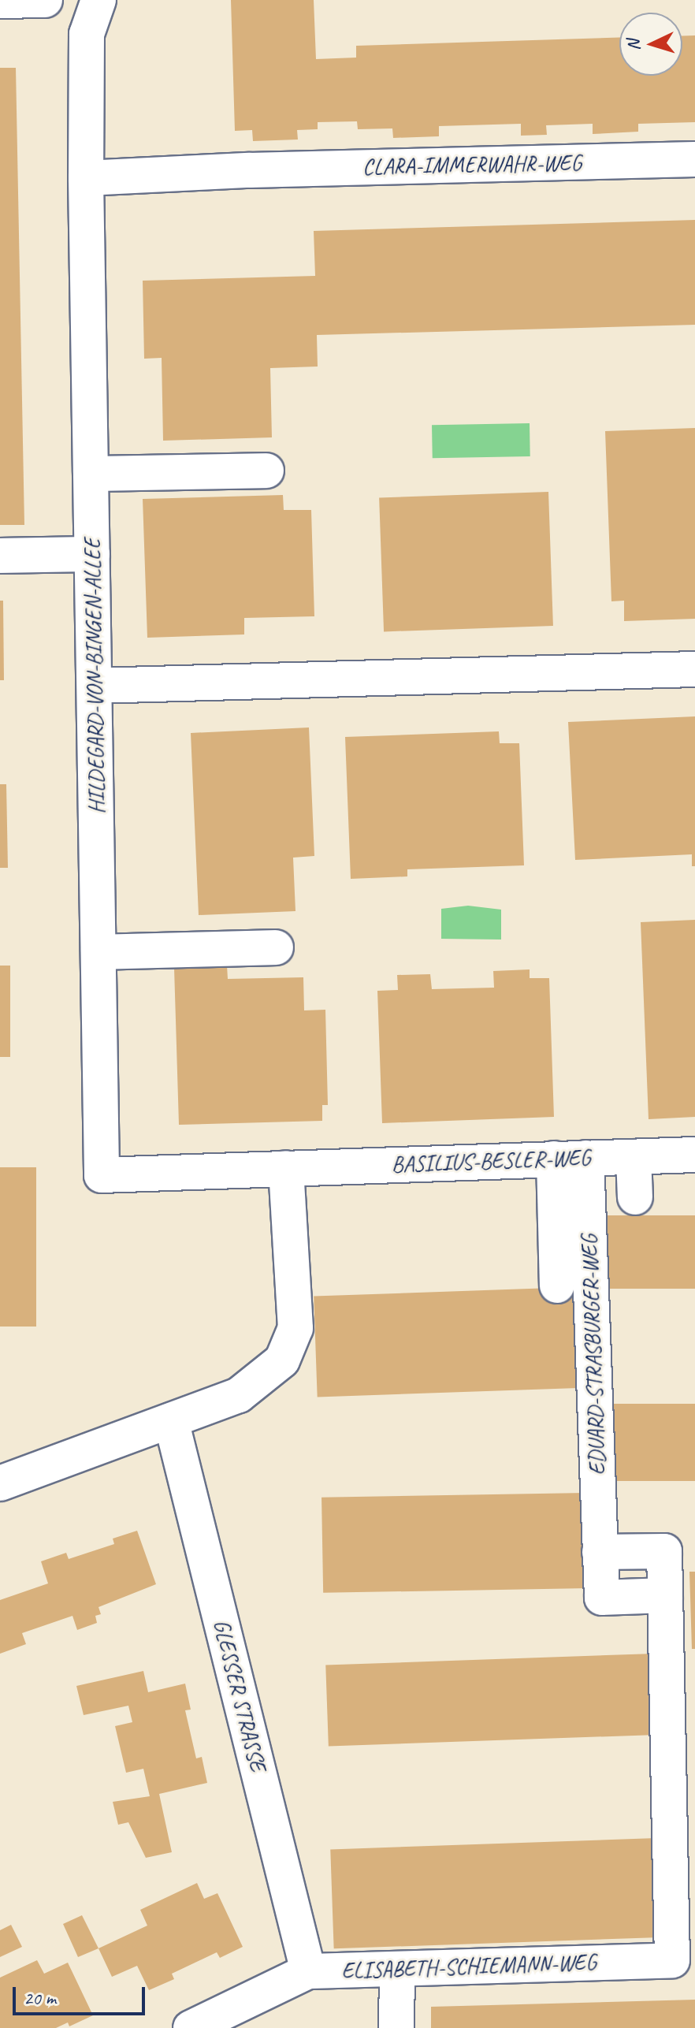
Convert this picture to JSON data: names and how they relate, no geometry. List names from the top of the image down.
{
  "streets": {
    "street": [
      "CLARA-IMMERWAHR-WEG",
      "HILDEGARD-VON-BINGEN-ALLEE",
      "BASILIUS-BESLER-WEG",
      "EDUARD-STRASBURGER-WEG",
      "GLESSER STRASSE",
      "ELISABETH-SCHIEMANN-WEG"
    ]
  },
  "crossings": [
    ["CLARA-IMMERWAHR-WEG", "HILDEGARD-VON-BINGEN-ALLEE"],
    ["HILDEGARD-VON-BINGEN-ALLEE", "BASILIUS-BESLER-WEG"],
    ["BASILIUS-BESLER-WEG", "EDUARD-STRASBURGER-WEG"],
    ["EDUARD-STRASBURGER-WEG", "ELISABETH-SCHIEMANN-WEG"],
    ["GLESSER STRASSE", "ELISABETH-SCHIEMANN-WEG"]
  ],
  "scale_bar": "20 m",
  "north": "left"
}
